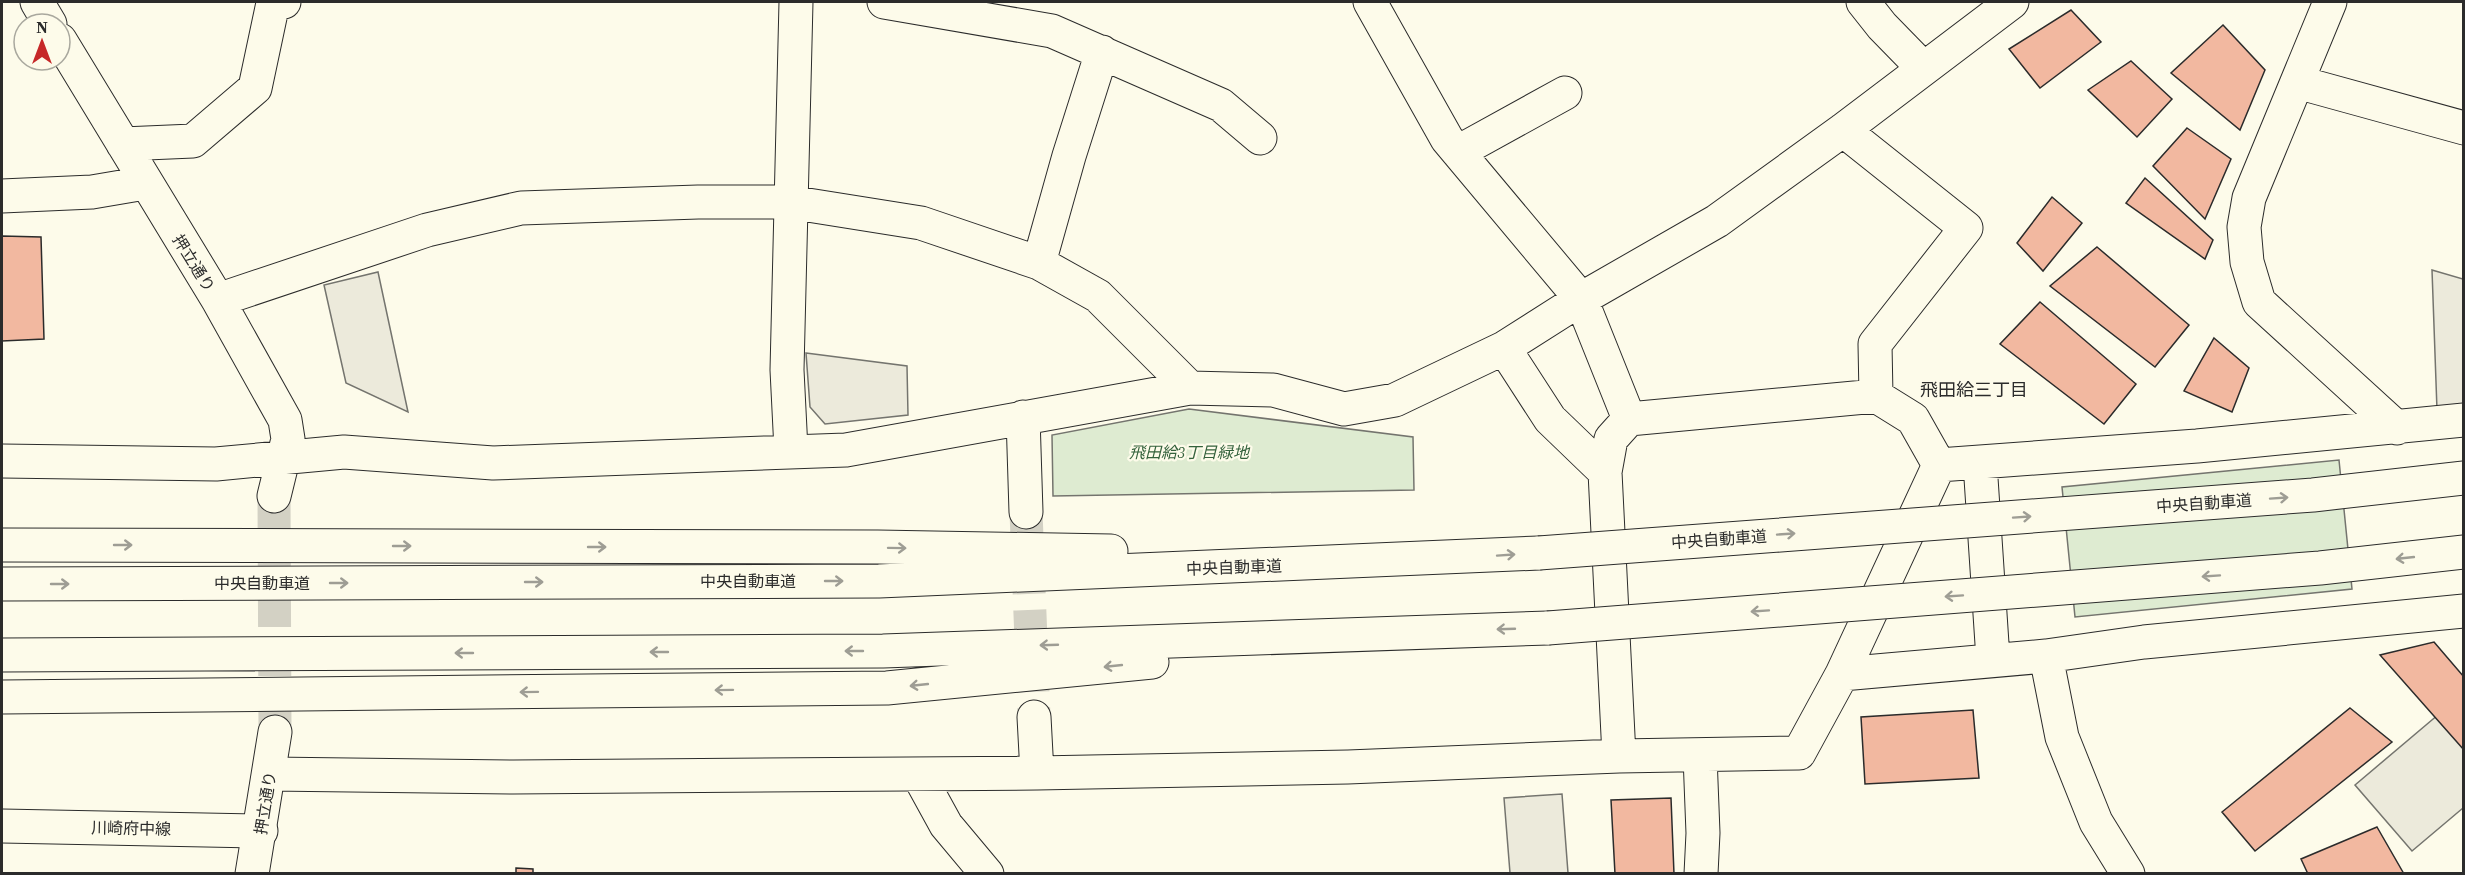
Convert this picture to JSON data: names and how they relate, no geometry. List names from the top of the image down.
{
  "streets": {
    "main road": ["押立通り", "中央自動車道", "川崎府中線"]
  },
  "crossings": [
    ["押立通り", "川崎府中線"]
  ],
  "districts": ["飛田給三丁目"],
  "parks": ["飛田給3丁目緑地"],
  "north": "top"
}
